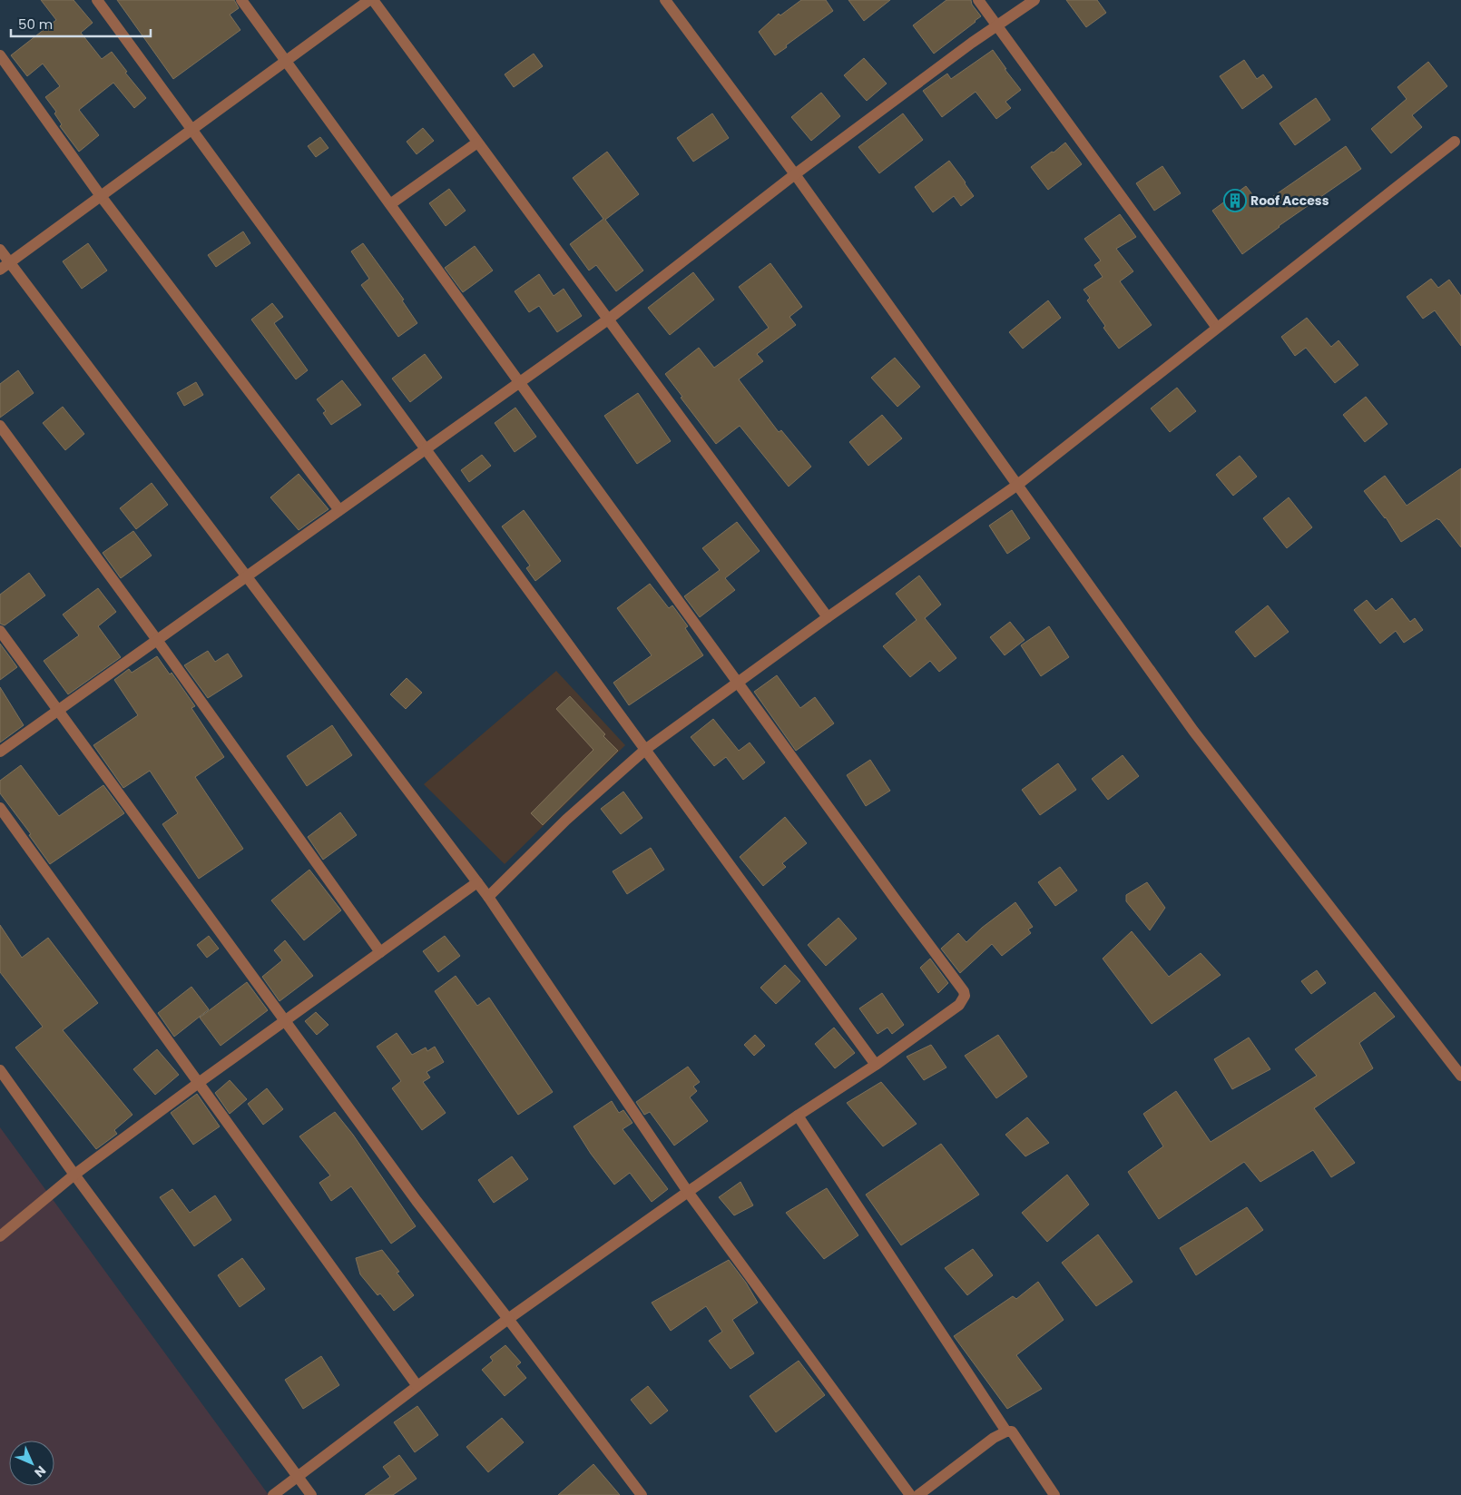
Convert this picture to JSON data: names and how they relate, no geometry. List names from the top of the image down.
{
  "places": {
    "building": ["Roof Access"]
  },
  "scale_bar": "50 m",
  "north": "bottom right"
}
